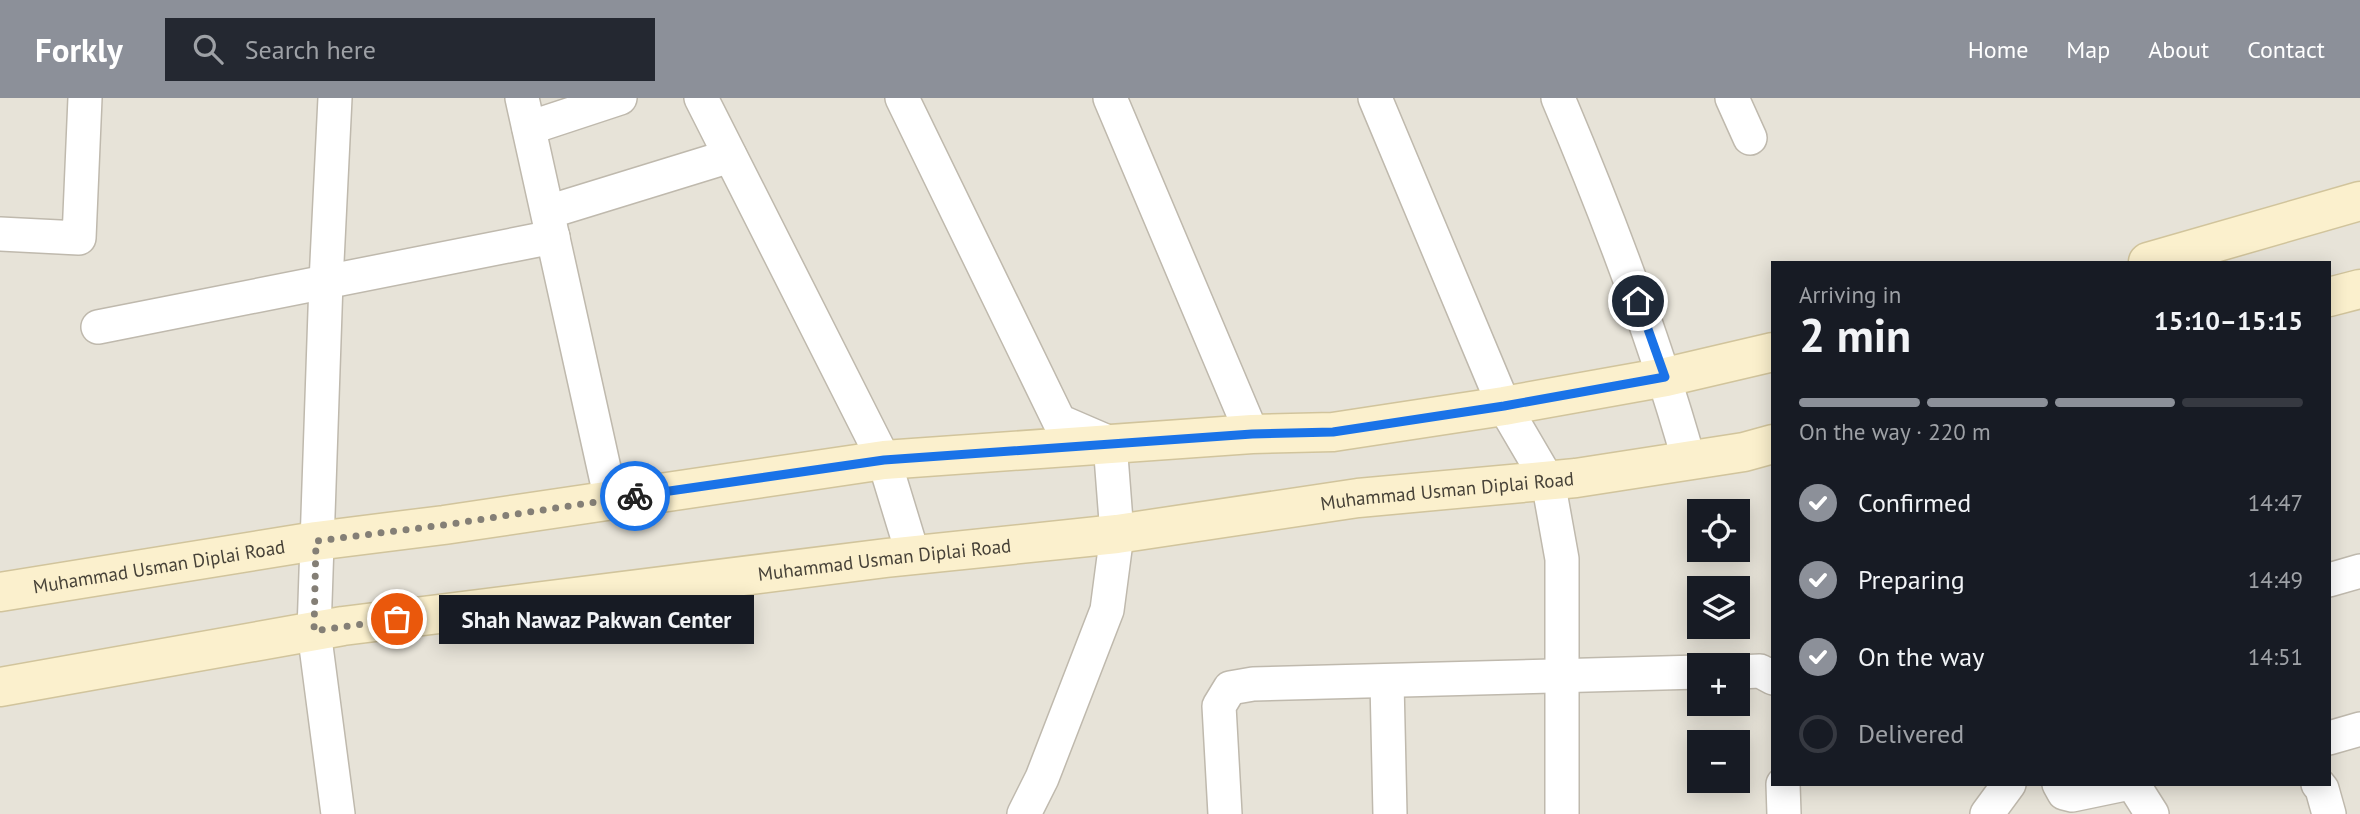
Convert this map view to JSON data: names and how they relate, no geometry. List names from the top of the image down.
{
  "streets": {
    "street": ["Muhammad Usman Diplai Road"]
  },
  "places": ["Shah Nawaz Pakwan Center"],
  "page": {
    "header": "Forkly",
    "search": "Search here",
    "nav": [
      "Home",
      "Map",
      "About",
      "Contact"
    ],
    "heading": ["2 min", "Arriving in", "15:10–15:15"],
    "bar": "On the way · 220 m",
    "list": [
      ["Confirmed", "14:47"],
      ["Preparing", "14:49"],
      ["On the way", "14:51"],
      "Delivered"
    ],
    "map_buttons": ["+", "−"],
    "bubble": "Shah Nawaz Pakwan Center"
  }
}
